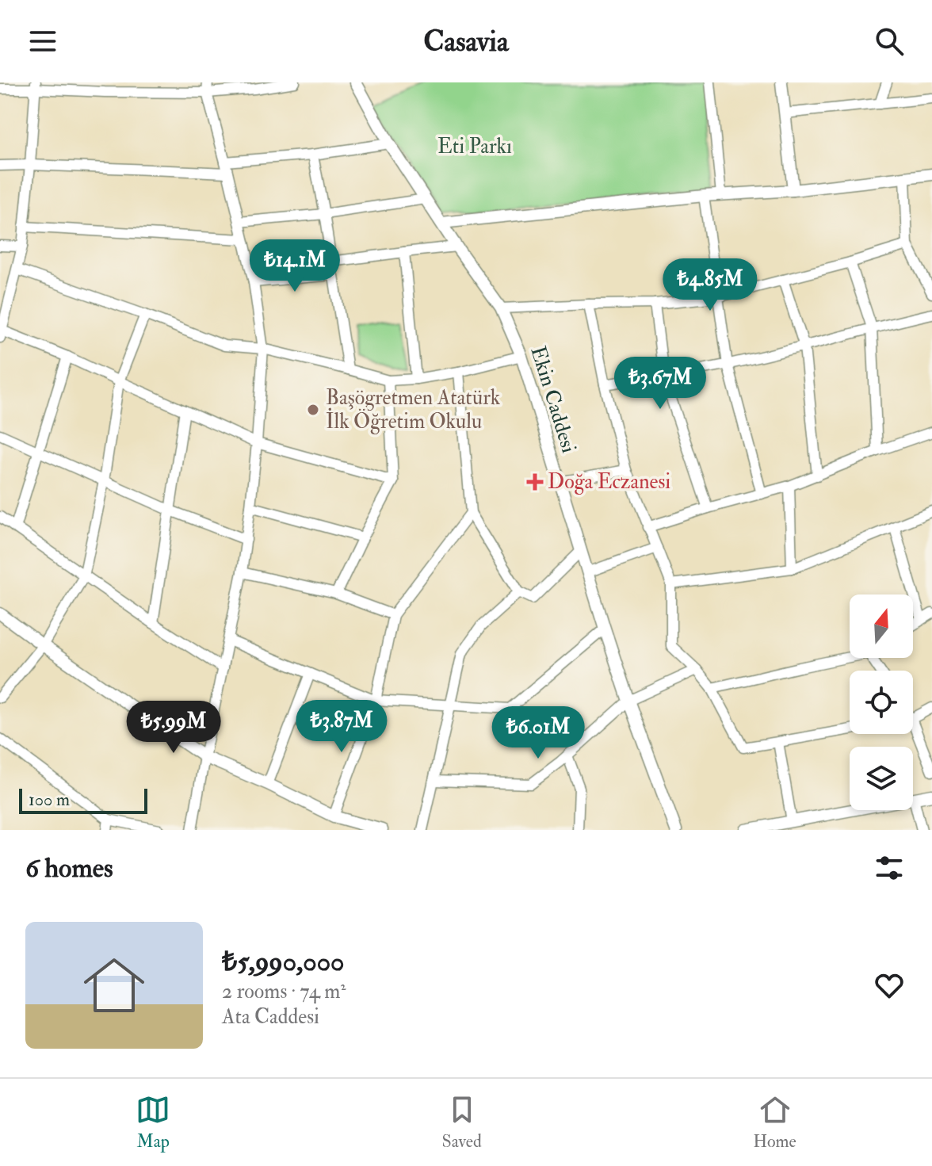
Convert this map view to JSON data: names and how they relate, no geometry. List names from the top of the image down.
{
  "streets": {
    "street": ["Ekin Caddesi"]
  },
  "parks": ["Eti Parkı"],
  "places": {
    "other": ["Başögretmen Atatürk İlk Öğretim Okulu"],
    "health": ["Doğa Eczanesi"]
  },
  "scale_bar": "100 m",
  "north": "top",
  "page": {
    "header": "Casavia",
    "price": [
      "₺14.1M",
      "₺4.85M",
      "₺3.67M",
      "₺3.87M",
      "₺5.99M",
      "₺6.01M"
    ],
    "scale": "100 m",
    "heading": "6 homes",
    "list": [
      {
        "name": "₺5,990,000",
        "note": "2 rooms · 74 m² · Ata Caddesi"
      }
    ],
    "tabs": ["Map", "Saved", "Home"]
  }
}
